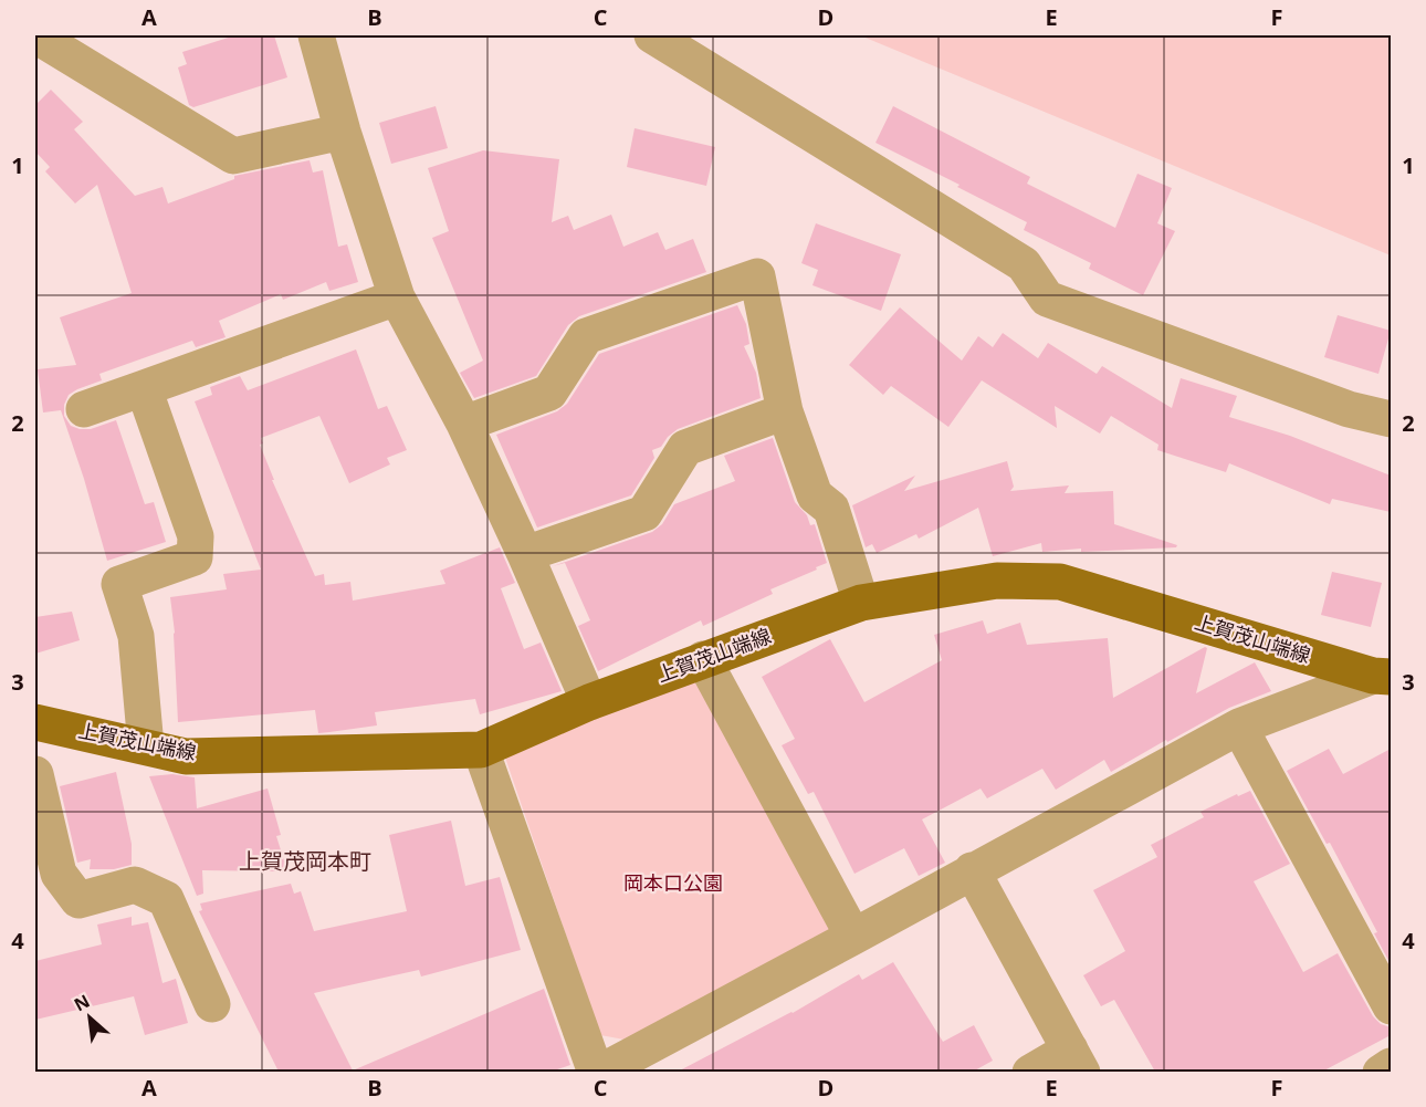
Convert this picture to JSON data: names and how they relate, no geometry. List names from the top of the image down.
{
  "streets": {
    "main road": ["上賀茂山端線"]
  },
  "districts": ["上賀茂岡本町"],
  "parks": ["岡本口公園"],
  "north": "top left",
  "grid": {
    "columns": [
      "A",
      "B",
      "C",
      "D",
      "E",
      "F"
    ],
    "rows": [
      "1",
      "2",
      "3",
      "4"
    ]
  }
}
